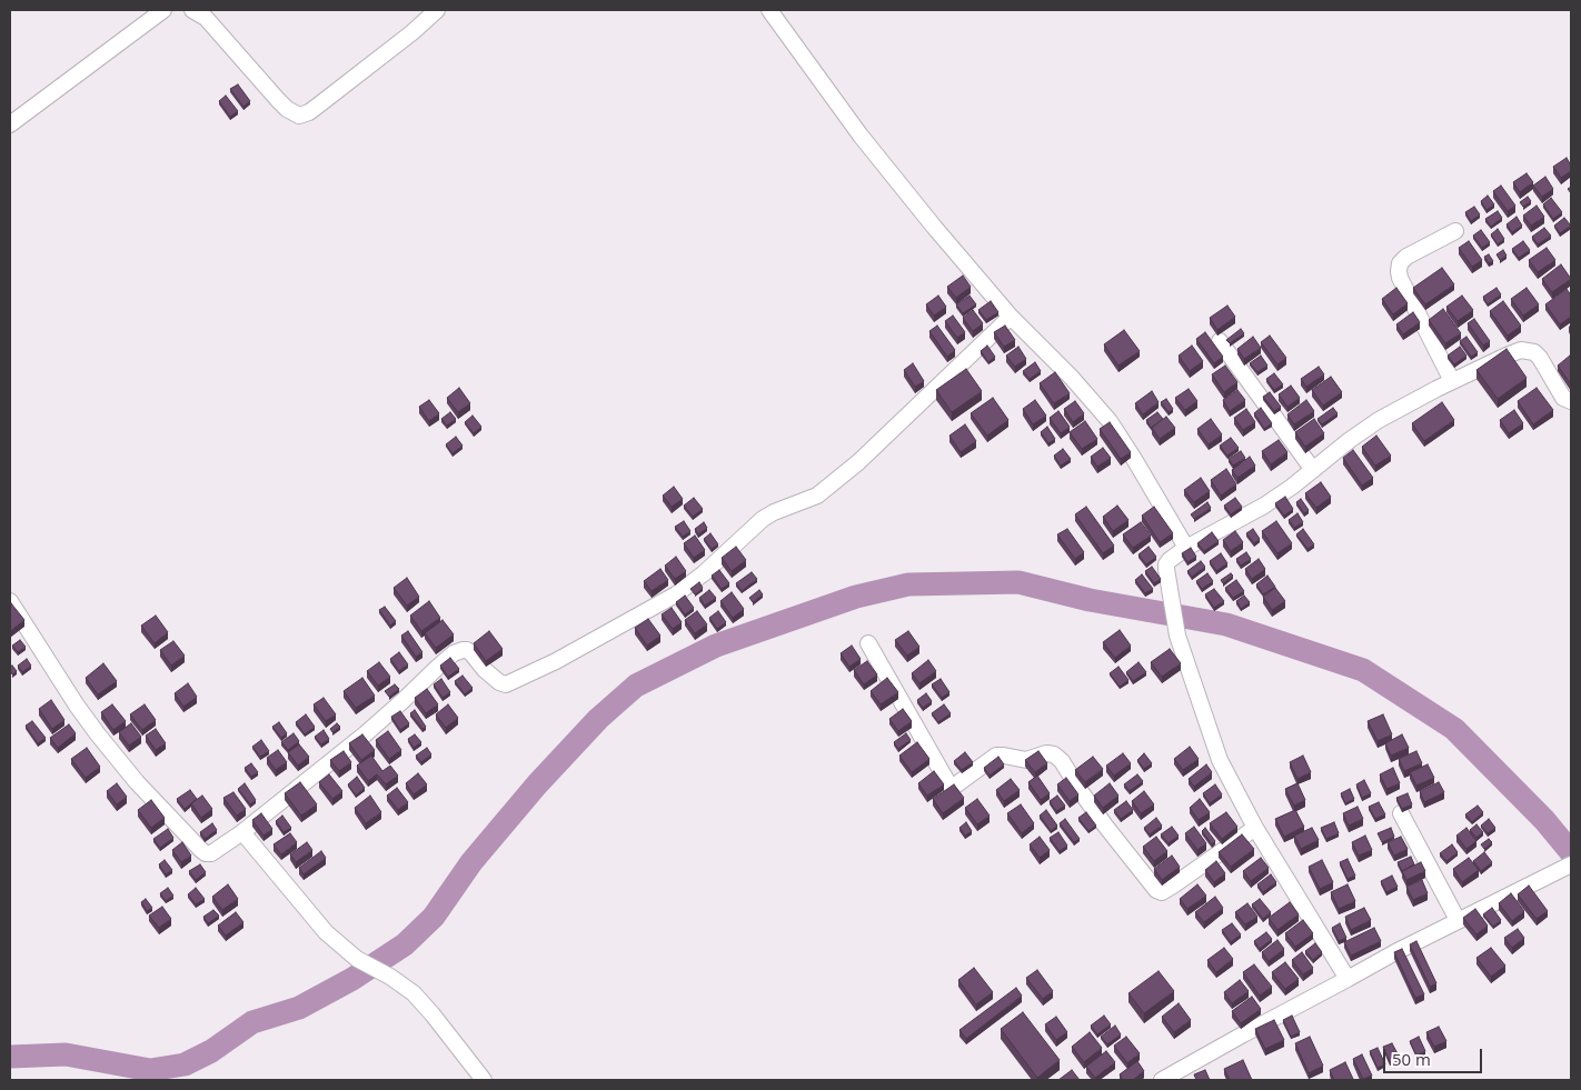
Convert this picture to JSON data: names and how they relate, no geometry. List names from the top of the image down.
{
  "scale_bar": "50 m"
}
